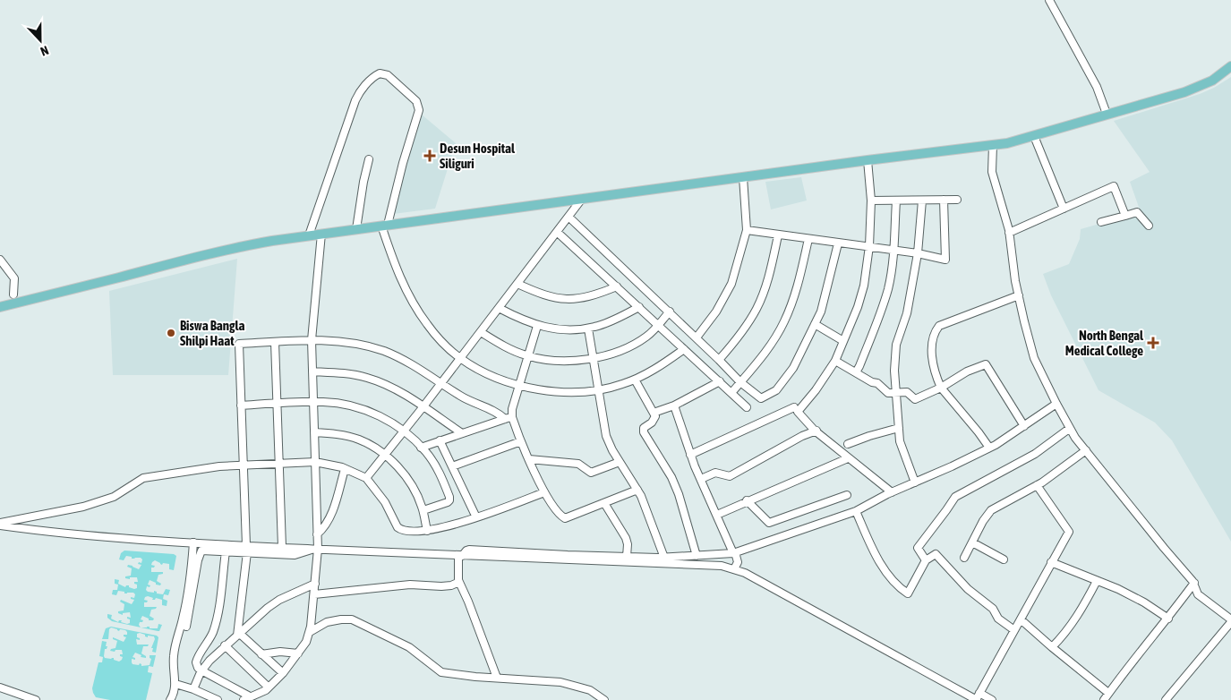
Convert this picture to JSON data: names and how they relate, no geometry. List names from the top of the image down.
{
  "places": {
    "health": ["Desun Hospital Siliguri", "North Bengal Medical College"],
    "other": ["Biswa Bangla Shilpi Haat"]
  },
  "north": "bottom"
}
